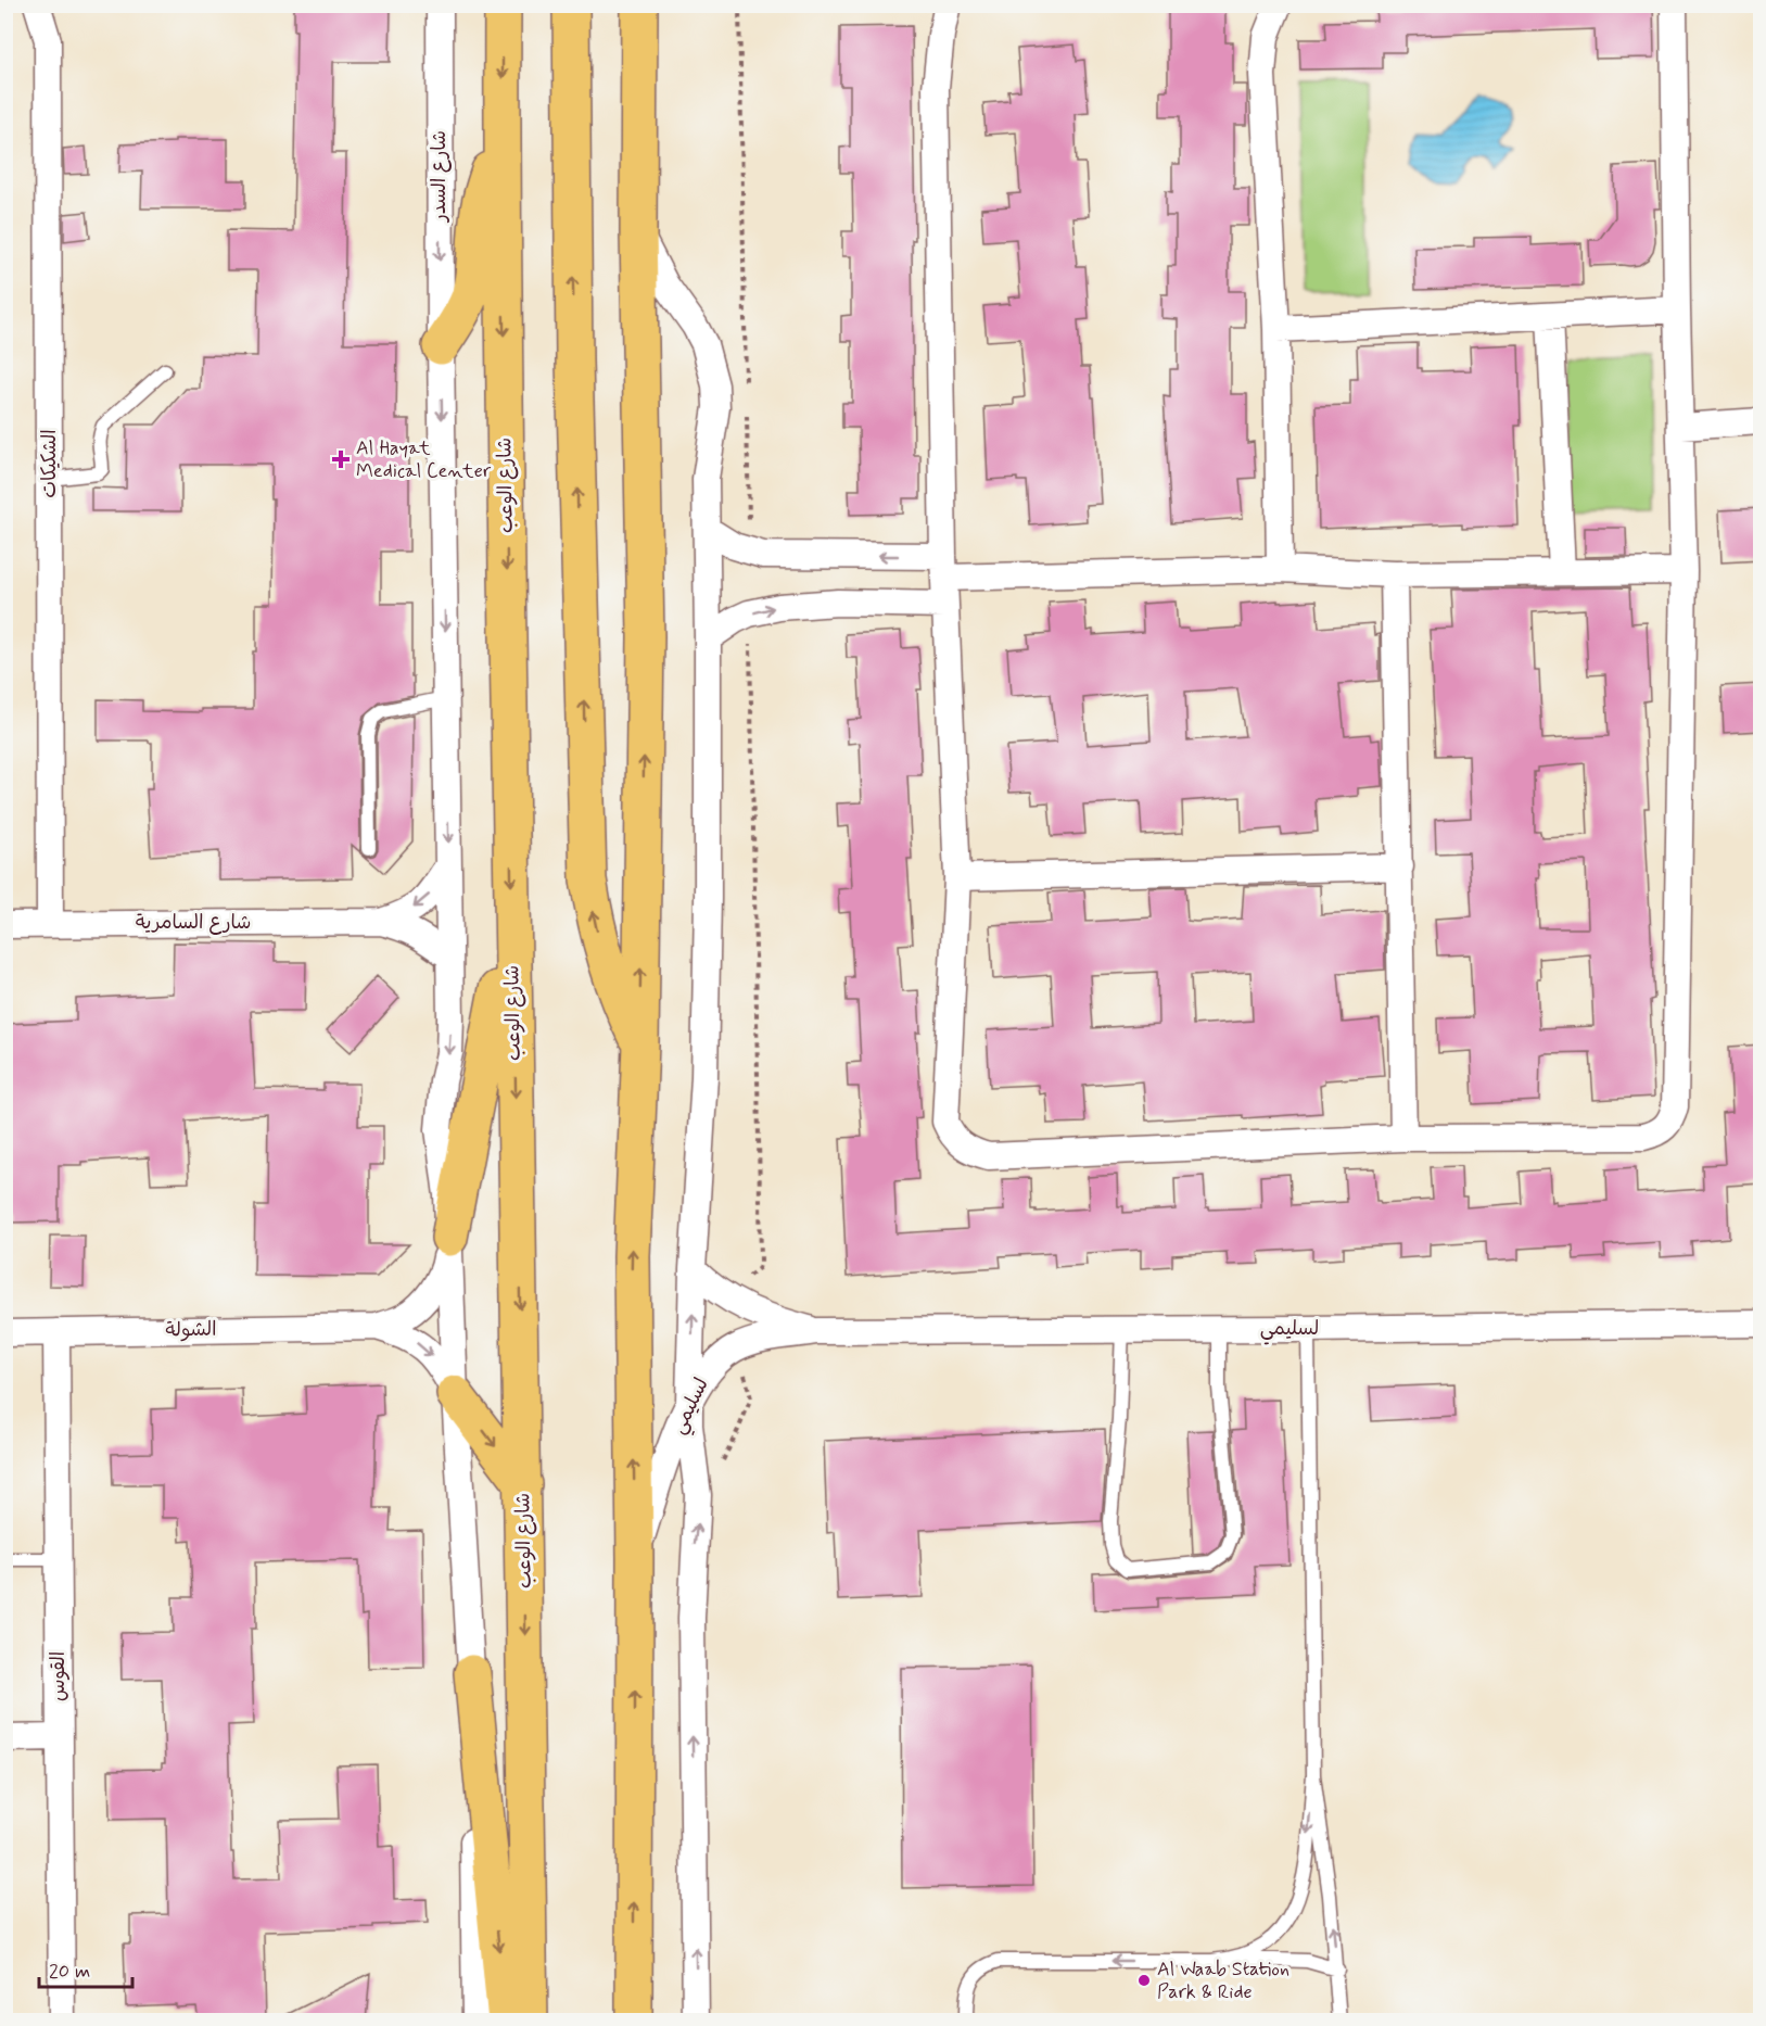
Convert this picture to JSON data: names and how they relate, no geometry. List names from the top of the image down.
{
  "streets": {
    "main road": ["شارع الوعب"],
    "street": [
      "شارع السدر",
      "الشكيكات",
      "شارع السامرية",
      "لسليمي",
      "الشولة",
      "القوس"
    ]
  },
  "crossings": [
    ["الشكيكات", "شارع السامرية"],
    ["الشولة", "القوس"]
  ],
  "one_way": ["شارع السدر"],
  "places": {
    "health": ["Al Hayat Medical Center"],
    "other": ["Al Waab Station Park & Ride"]
  },
  "scale_bar": "20 m"
}
